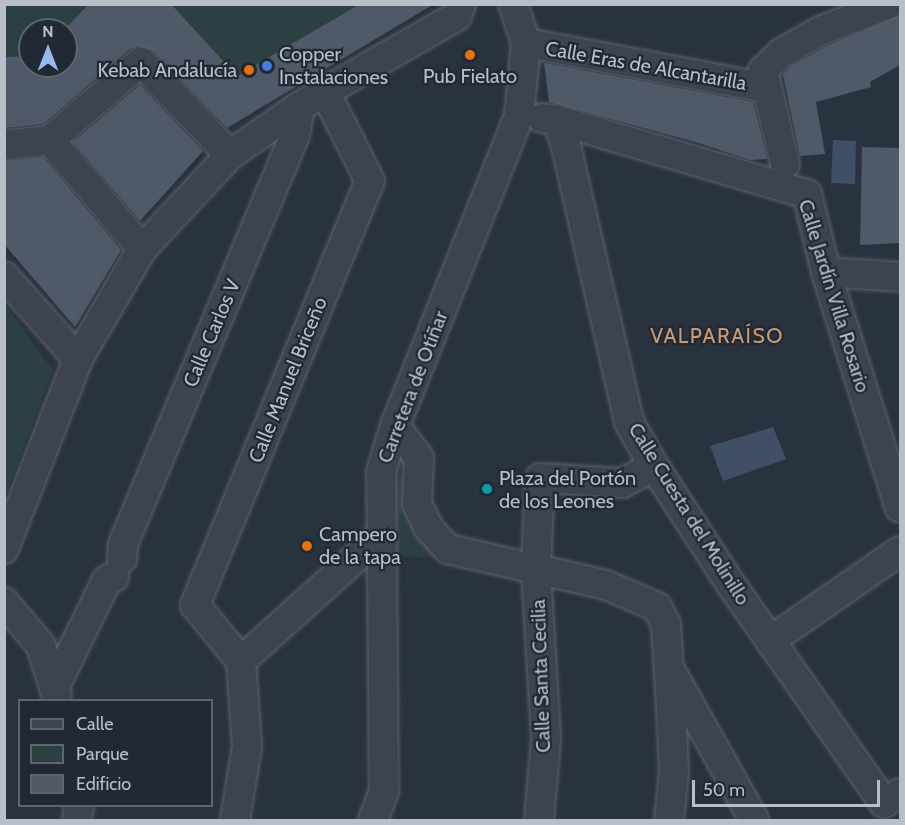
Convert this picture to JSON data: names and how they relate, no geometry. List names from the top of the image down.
{
  "streets": {
    "street": [
      "Calle Eras de Alcantarilla",
      "Calle Jardín Villa Rosario",
      "Calle Carlos V",
      "Calle Manuel Briceño",
      "Carretera de Otíñar",
      "Calle Cuesta del Molinillo",
      "Calle Santa Cecilia"
    ]
  },
  "crossings": [
    ["Calle Eras de Alcantarilla", "Carretera de Otíñar"],
    ["Calle Jardín Villa Rosario", "Carretera de Otíñar"],
    ["Calle Jardín Villa Rosario", "Calle Cuesta del Molinillo"]
  ],
  "districts": ["VALPARAÍSO"],
  "places": [
    "Pub Fielato",
    "Copper Instalaciones",
    "Kebab Andalucía",
    "Plaza del Portón de los Leones",
    "Campero de la tapa"
  ],
  "legend": ["Calle", "Parque", "Edificio"],
  "scale_bar": "50 m",
  "north": "top"
}
